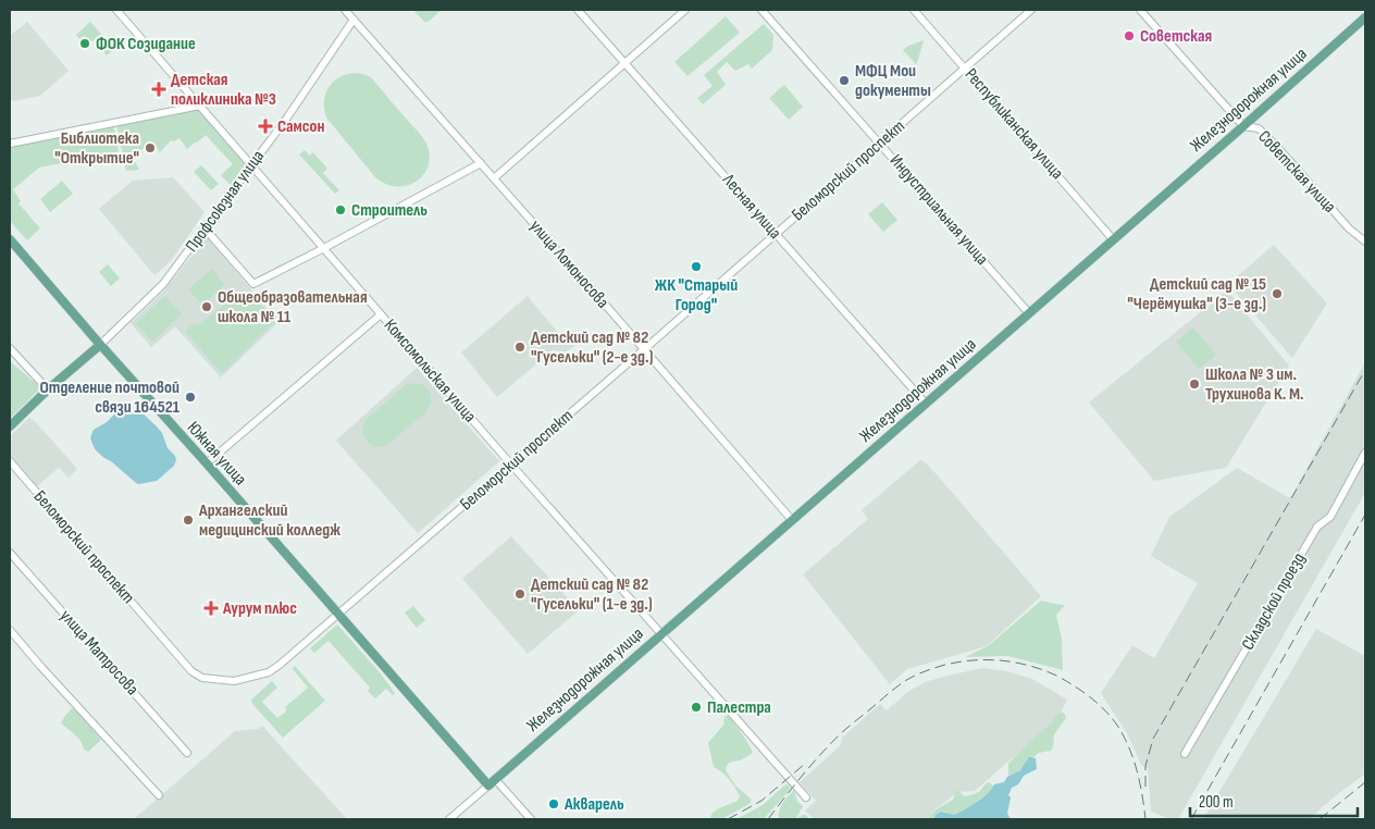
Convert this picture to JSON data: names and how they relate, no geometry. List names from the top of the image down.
{
  "streets": {
    "main road": ["Железнодорожная улица", "Южная улица"],
    "street": [
      "Республиканская улица",
      "Беломорский проспект",
      "Советская улица",
      "Профсоюзная улица",
      "Лесная улица",
      "Индустриальная улица",
      "улица Ломоносова",
      "Комсомольская улица",
      "Складской проезд",
      "улица Матросова"
    ]
  },
  "crossings": [
    ["Железнодорожная улица", "Республиканская улица"],
    ["Железнодорожная улица", "Советская улица"],
    ["Железнодорожная улица", "Лесная улица"],
    ["Железнодорожная улица", "Индустриальная улица"],
    ["Железнодорожная улица", "улица Ломоносова"],
    ["Железнодорожная улица", "Комсомольская улица"],
    ["Железнодорожная улица", "Южная улица"],
    ["Республиканская улица", "Беломорский проспект"],
    ["Беломорский проспект", "Лесная улица"],
    ["Беломорский проспект", "Индустриальная улица"],
    ["Беломорский проспект", "улица Ломоносова"],
    ["Беломорский проспект", "Комсомольская улица"],
    ["Беломорский проспект", "Южная улица"],
    ["Профсоюзная улица", "улица Ломоносова"],
    ["Профсоюзная улица", "Комсомольская улица"],
    ["Профсоюзная улица", "Южная улица"]
  ],
  "places": {
    "other": [
      "Советская",
      "ФОК Созидание",
      "МФЦ Мои документы",
      "Библиотека \"Открытие\"",
      "Строитель",
      "ЖК \"Старый Город\"",
      "Детский сад № 15 \"Черёмушка\" (3-е зд.)",
      "Общеобразовательная школа № 11",
      "Детский сад № 82 \"Гусельки\" (2-е зд.)",
      "Школа № 3 им. Трухинова К. М.",
      "Отделение почтовой связи 164521",
      "Архангелский медицинский колледж",
      "Детский сад № 82 \"Гусельки\" (1-е зд.)",
      "Палестра",
      "Акварель"
    ],
    "health": ["Детская поликлиника №3", "Самсон", "Аурум плюс"]
  },
  "scale_bar": "200 m"
}
